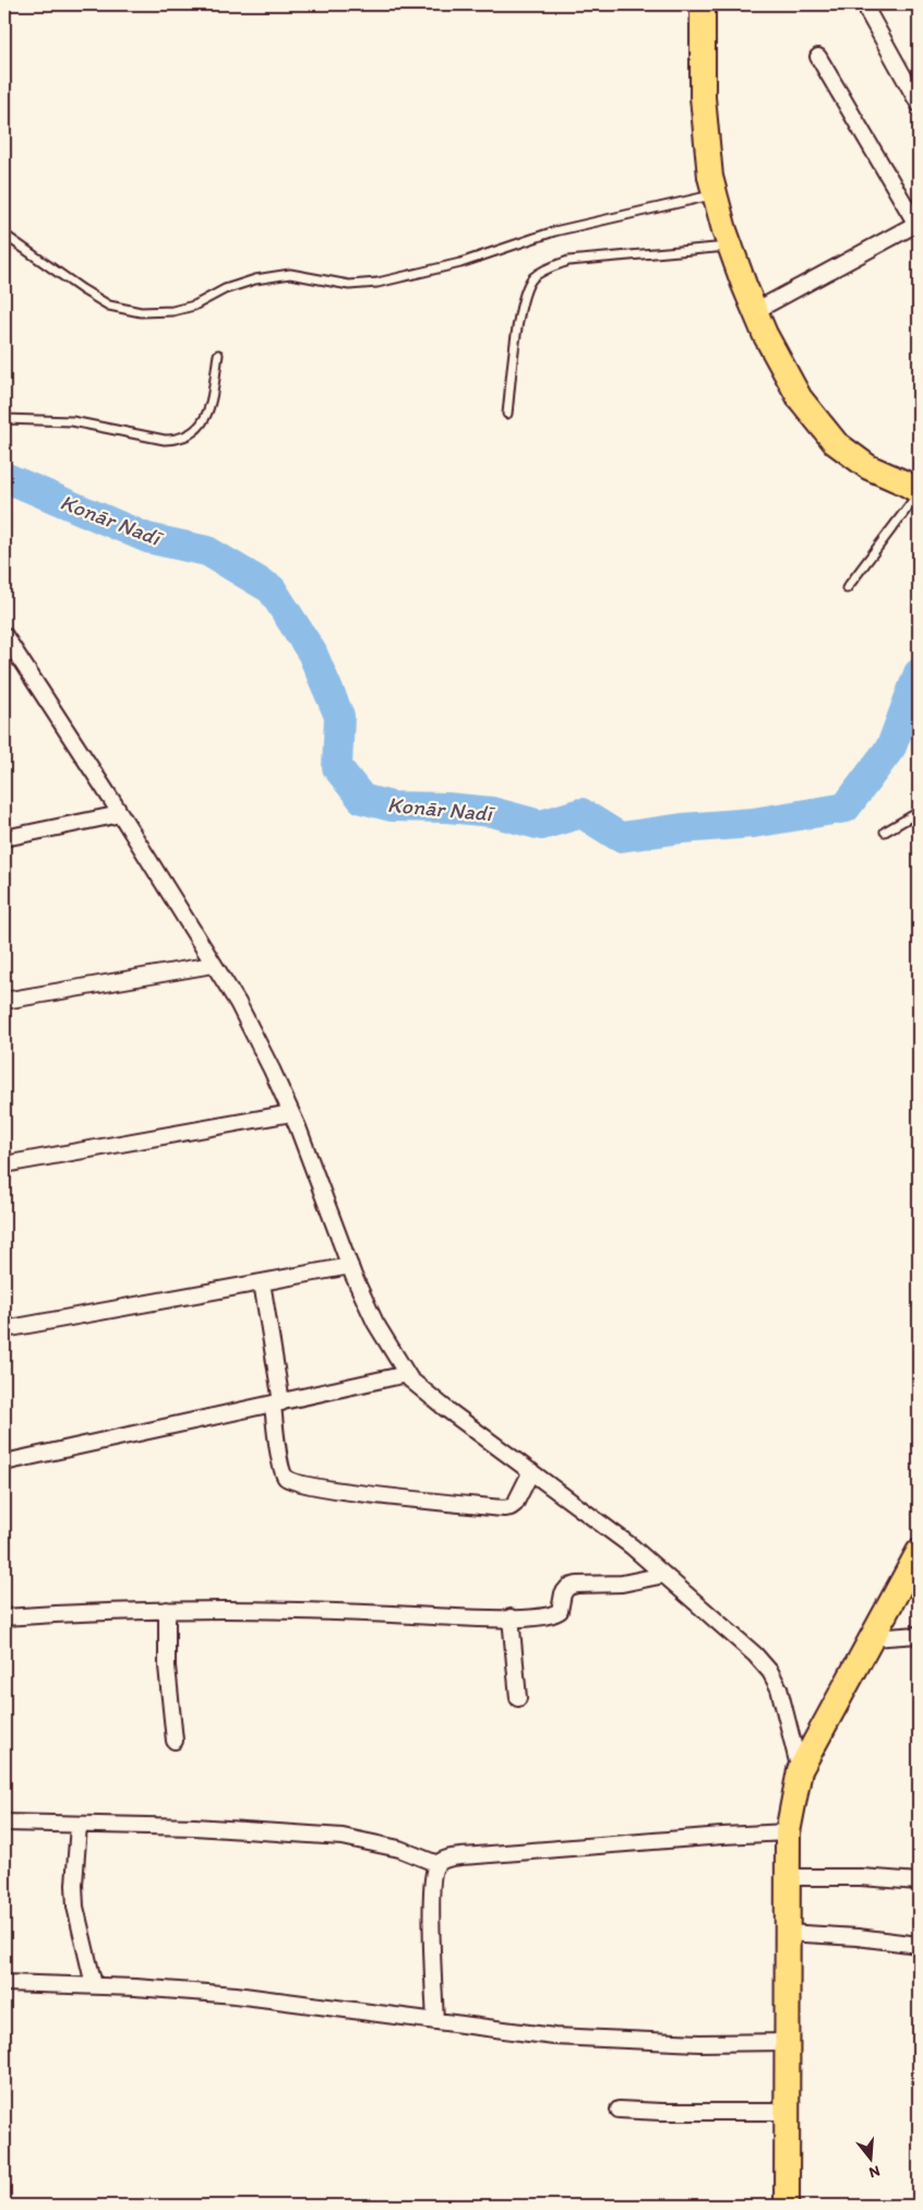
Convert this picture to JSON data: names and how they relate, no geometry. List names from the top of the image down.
{
  "water": ["Konār Nadī"],
  "north": "bottom"
}
